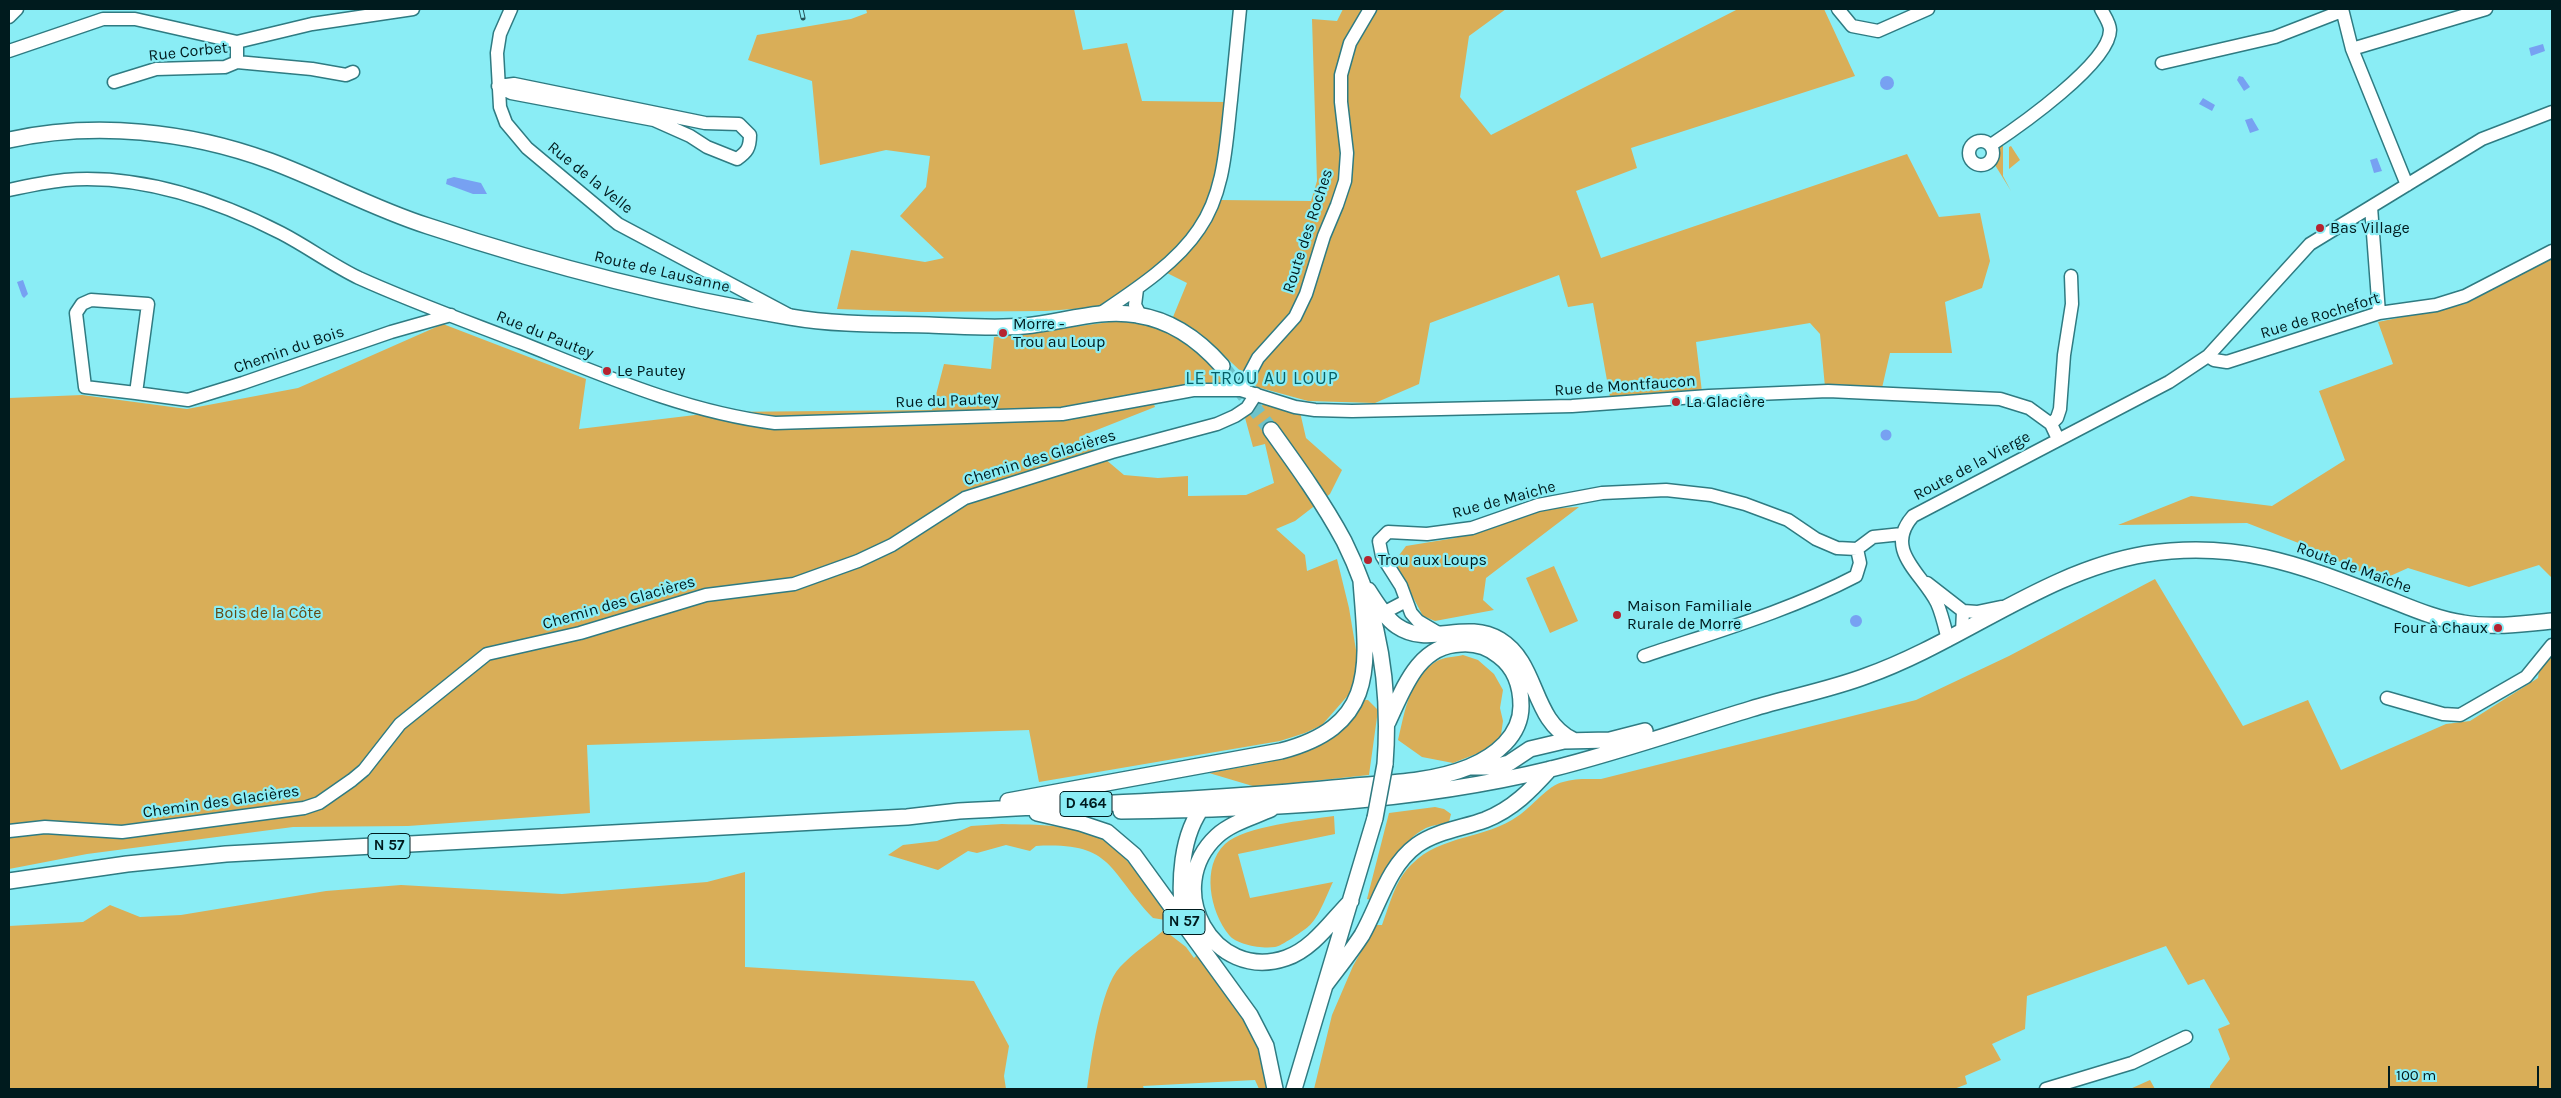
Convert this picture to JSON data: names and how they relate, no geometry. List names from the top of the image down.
{
  "streets": {
    "main road": [
      "Route de Lausanne",
      "Route de Maîche",
      "D 464",
      "N 57"
    ],
    "street": [
      "Rue Corbet",
      "Rue de la Velle",
      "Route des Roches",
      "Rue de Rochefort",
      "Rue du Pautey",
      "Chemin du Bois",
      "Rue de Montfaucon",
      "Chemin des Glacières",
      "Route de la Vierge",
      "Rue de Maiche"
    ]
  },
  "crossings": [
    ["Rue de la Velle", "Route de Lausanne"],
    ["Route des Roches", "Rue du Pautey"],
    ["Route des Roches", "Rue de Montfaucon"],
    ["Rue de Rochefort", "Route de la Vierge"],
    ["Rue du Pautey", "Chemin du Bois"],
    ["Rue du Pautey", "Rue de Montfaucon"],
    ["Rue de Montfaucon", "Chemin des Glacières"],
    ["Rue de Montfaucon", "Route de la Vierge"],
    ["Route de Maîche", "D 464"],
    ["D 464", "N 57"]
  ],
  "districts": ["LE TROU AU LOUP"],
  "parks": ["Bois de la Côte"],
  "places": [
    "Bas Village",
    "Morre - Trou au Loup",
    "Le Pautey",
    "La Glacière",
    "Trou aux Loups",
    "Maison Familiale Rurale de Morre",
    "Four à Chaux"
  ],
  "scale_bar": "100 m"
}
